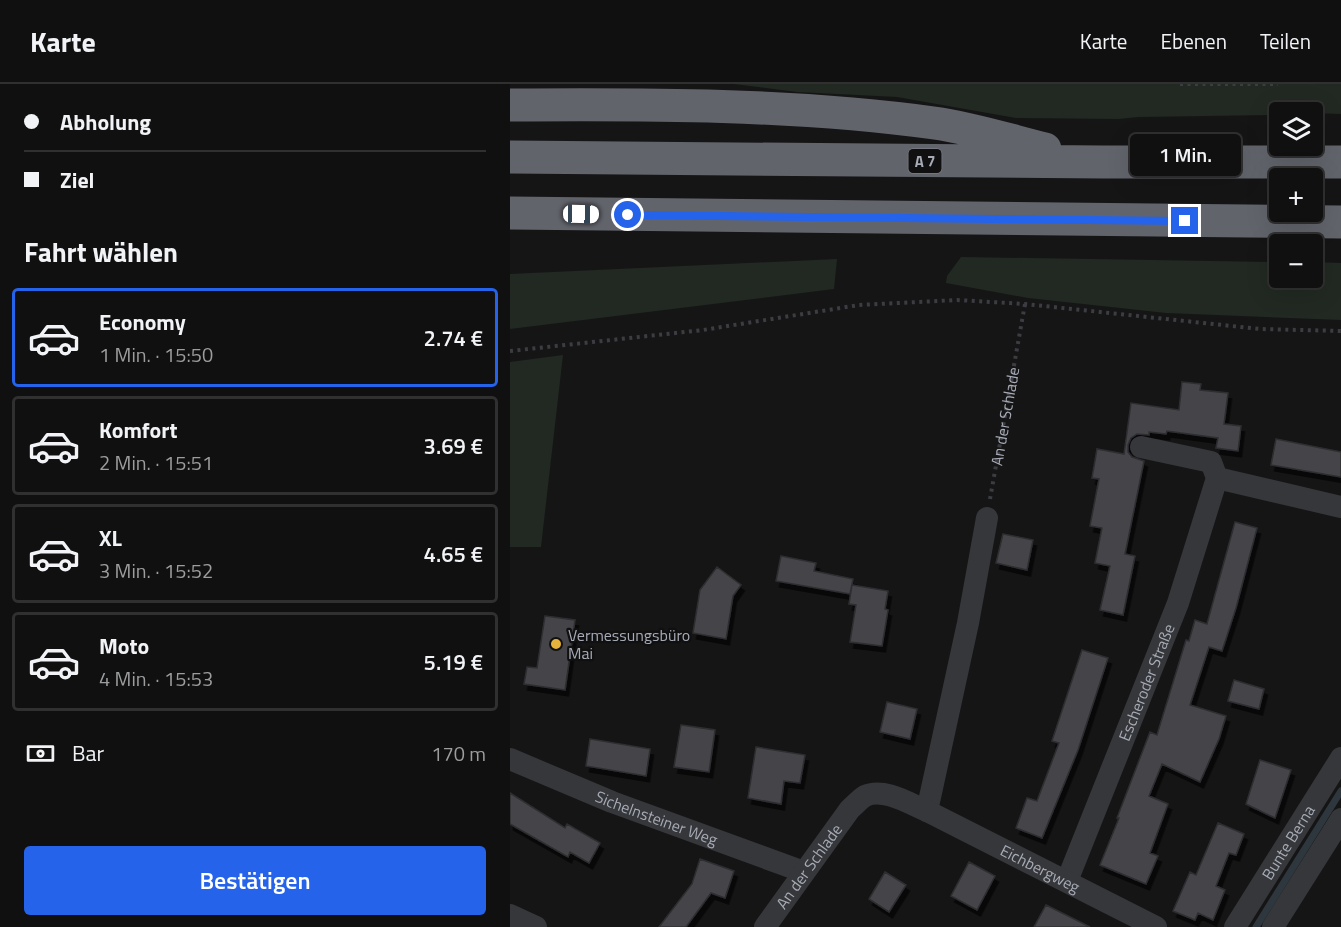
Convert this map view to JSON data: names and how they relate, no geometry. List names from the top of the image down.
{
  "streets": {
    "highway": ["A 7"],
    "street": [
      "An der Schlade",
      "Escheroder Straße",
      "Sichelnsteiner Weg",
      "Bunte Berna",
      "Eichbergweg"
    ]
  },
  "crossings": [
    ["An der Schlade", "Sichelnsteiner Weg"],
    ["An der Schlade", "Eichbergweg"],
    ["Escheroder Straße", "Eichbergweg"]
  ],
  "places": ["Vermessungsbüro Mai"],
  "page": {
    "header": "Karte",
    "nav": ["Karte", "Ebenen", "Teilen"],
    "banner": ["Abholung", "Ziel"],
    "map_buttons": ["+", "−"],
    "bubble": "1 Min.",
    "heading": "Fahrt wählen",
    "list": [
      {
        "name": "Economy",
        "note": "1 Min. · 15:50",
        "value": "2.74 €"
      },
      {
        "name": "Komfort",
        "note": "2 Min. · 15:51",
        "value": "3.69 €"
      },
      {
        "name": "XL",
        "note": "3 Min. · 15:52",
        "value": "4.65 €"
      },
      {
        "name": "Moto",
        "note": "4 Min. · 15:53",
        "value": "5.19 €"
      }
    ],
    "pay": ["Bar", "170 m"],
    "buttons": "Bestätigen"
  }
}
